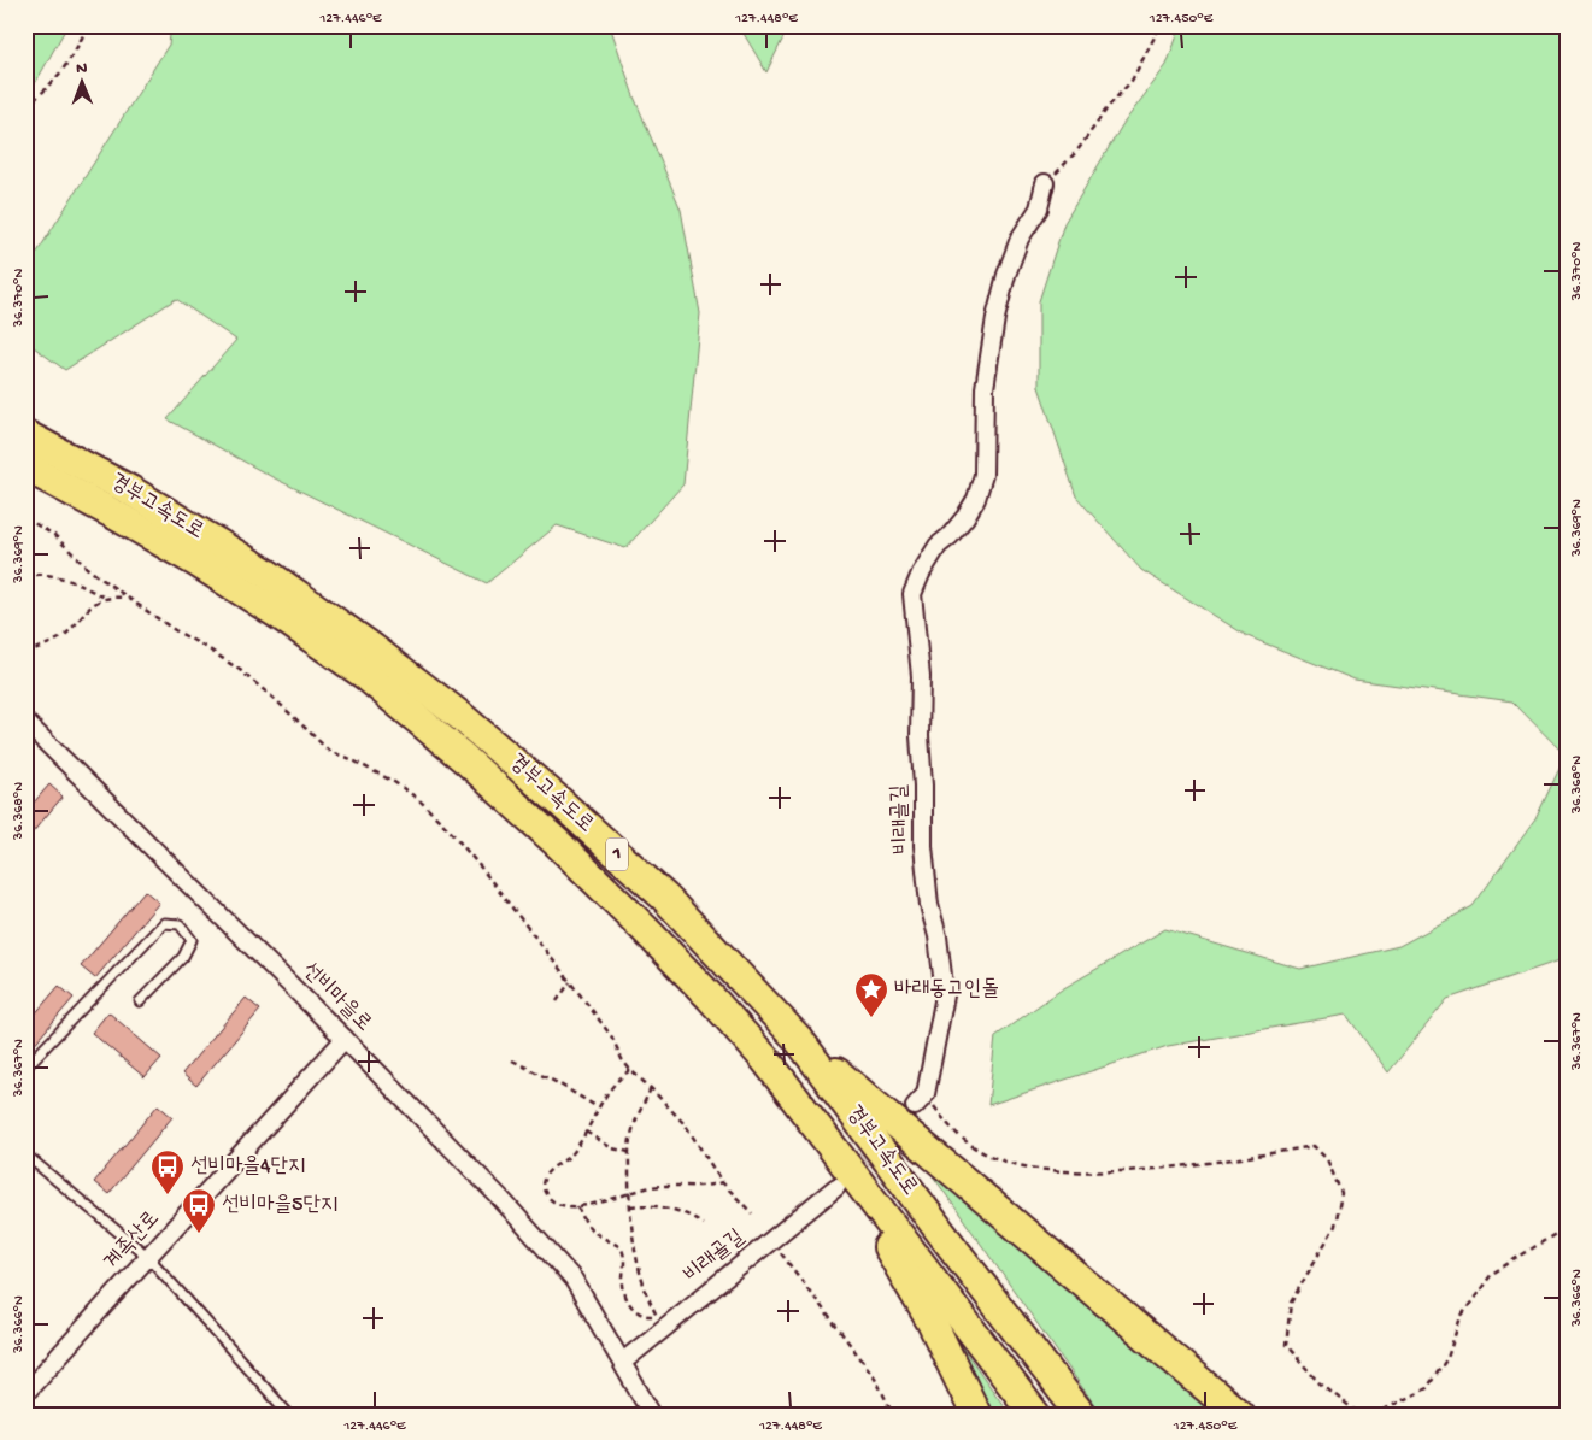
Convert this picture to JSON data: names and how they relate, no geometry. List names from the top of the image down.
{
  "streets": {
    "highway": ["경부고속도로", "1"],
    "street": ["비래골길", "선비마을로", "계족산로"]
  },
  "crossings": [
    ["비래골길", "선비마을로"],
    ["선비마을로", "계족산로"]
  ],
  "places": {
    "place": ["바래동고인돌"],
    "bus stop": ["선비마을4단지", "선비마을5단지"]
  },
  "north": "top",
  "coordinates": [
    "127.446°E",
    "127.448°E",
    "127.450°E",
    "36.370°N",
    "36.369°N",
    "36.368°N",
    "36.367°N",
    "36.366°N"
  ]
}
